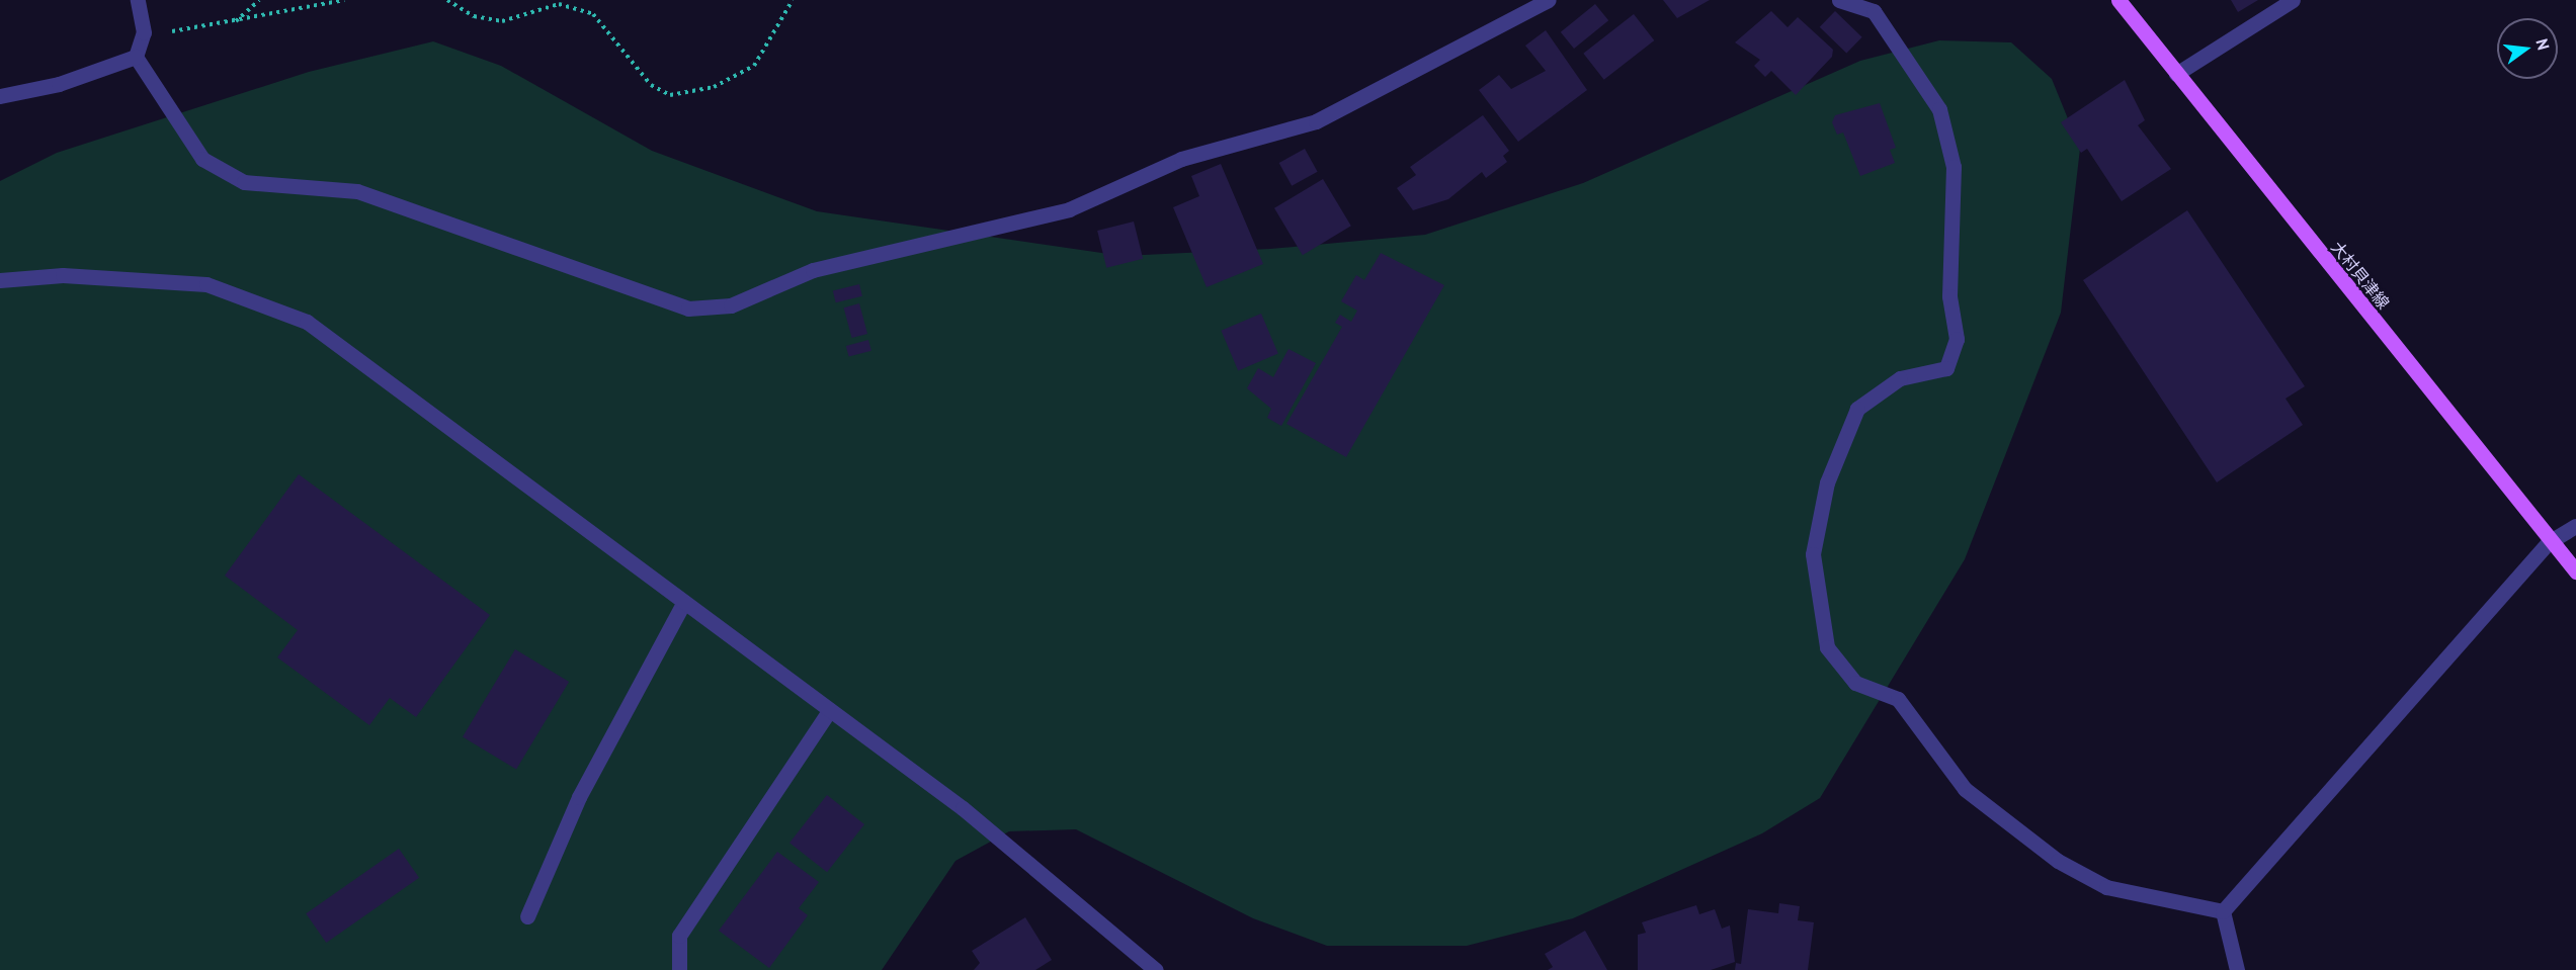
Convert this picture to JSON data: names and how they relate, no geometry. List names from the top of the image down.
{
  "streets": {
    "main road": ["大村貝津線"]
  },
  "north": "right"
}
